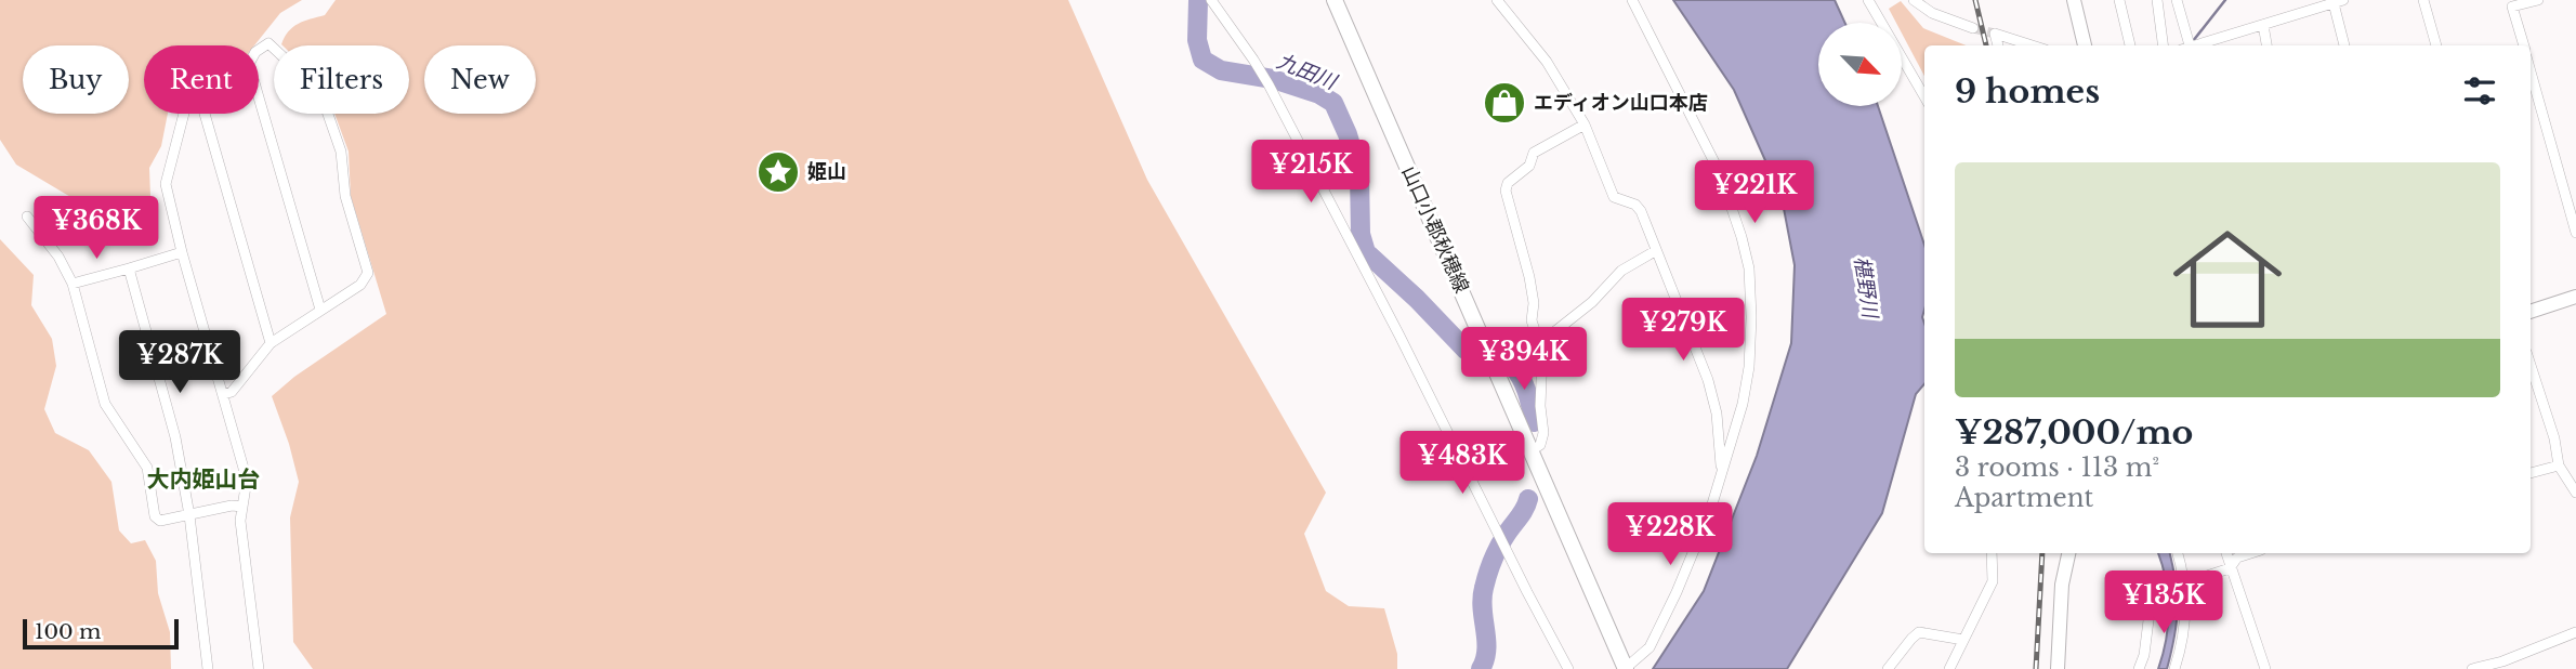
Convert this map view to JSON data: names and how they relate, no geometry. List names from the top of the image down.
{
  "streets": {
    "main road": ["山口小郡秋穂線"]
  },
  "districts": ["大内姫山台"],
  "water": ["九田川", "椹野川"],
  "places": {
    "shop": ["エディオン山口本店"],
    "place": ["姫山"]
  },
  "scale_bar": "100 m",
  "north": "bottom right",
  "page": {
    "chip": [
      "Buy",
      "Rent",
      "Filters",
      "New"
    ],
    "heading": "9 homes",
    "list": [
      {
        "name": "¥287,000/mo",
        "note": "3 rooms · 113 m² · Apartment"
      }
    ],
    "price": [
      "¥215K",
      "¥221K",
      "¥368K",
      "¥279K",
      "¥394K",
      "¥287K",
      "¥483K",
      "¥228K",
      "¥135K"
    ],
    "scale": "100 m"
  }
}
